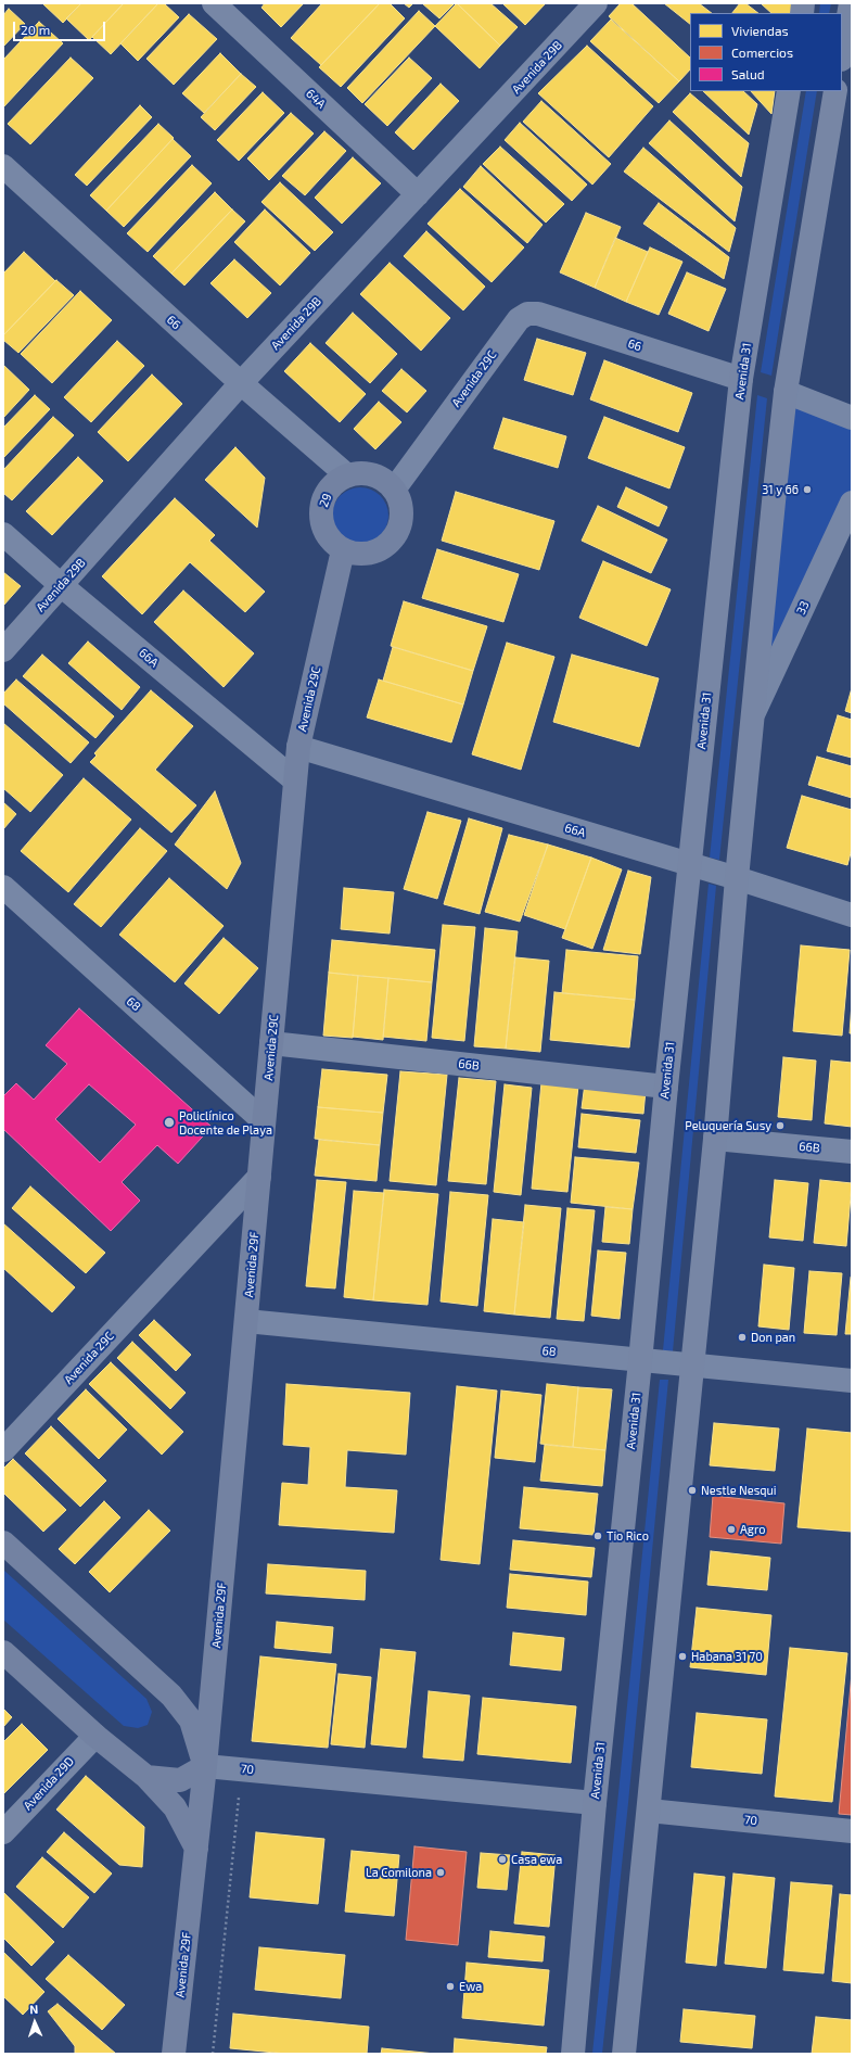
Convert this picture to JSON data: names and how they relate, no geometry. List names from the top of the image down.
{
  "streets": {
    "main road": ["Avenida 31"],
    "street": [
      "Avenida 29B",
      "64A",
      "66",
      "Avenida 29C",
      "29",
      "33",
      "66A",
      "68",
      "66B",
      "Avenida 29F",
      "70",
      "Avenida 29D"
    ]
  },
  "crossings": [
    ["Avenida 29B", "64A"],
    ["Avenida 29B", "66"],
    ["Avenida 29B", "66A"],
    ["66", "Avenida 31"],
    ["66", "Avenida 29C"],
    ["66", "29"],
    ["Avenida 31", "66A"],
    ["Avenida 31", "68"],
    ["Avenida 31", "66B"],
    ["Avenida 31", "70"],
    ["Avenida 29C", "29"],
    ["Avenida 29C", "66A"],
    ["Avenida 29C", "68"],
    ["Avenida 29C", "66B"],
    ["Avenida 29C", "Avenida 29F"],
    ["68", "Avenida 29F"],
    ["Avenida 29F", "70"]
  ],
  "places": [
    "31 y 66",
    "Policlínico Docente de Playa",
    "Peluquería Susy",
    "Don pan",
    "Nestle Nesqui",
    "Agro",
    "Tio Rico",
    "Habana 31 70",
    "Casa ewa",
    "La Comilona",
    "Ewa"
  ],
  "legend": ["Viviendas", "Comercios", "Salud"],
  "scale_bar": "20 m",
  "north": "top"
}
